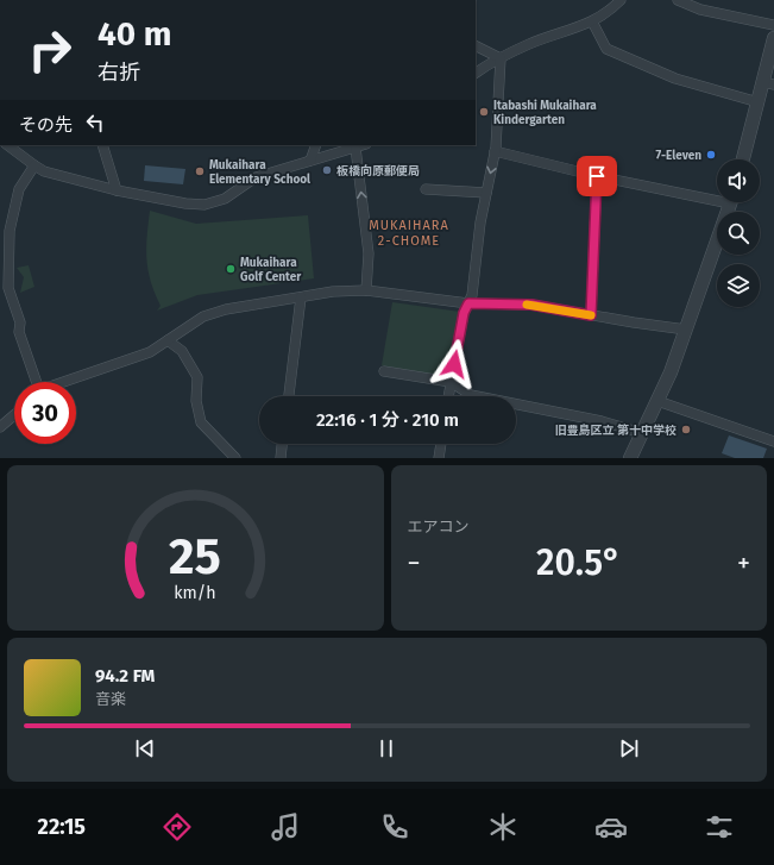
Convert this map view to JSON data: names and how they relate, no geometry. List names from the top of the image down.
{
  "districts": ["MUKAIHARA 2-CHOME"],
  "places": [
    "Itabashi Mukaihara Kindergarten",
    "7-Eleven",
    "板橋向原郵便局",
    "Mukaihara Elementary School",
    "Mukaihara Golf Center",
    "旧豊島区立 第十中学校"
  ],
  "page": {
    "turn": ["40 m", "右折"],
    "then": "その先",
    "limit": "30",
    "trip": "22:16 · 1 分 · 210 m",
    "tile": "エアコン",
    "heat": ["−", "20.5°", "+"],
    "song": ["94.2 FM", "音楽"],
    "tabs": "22:15",
    "gauge": ["25", "km/h"]
  }
}
